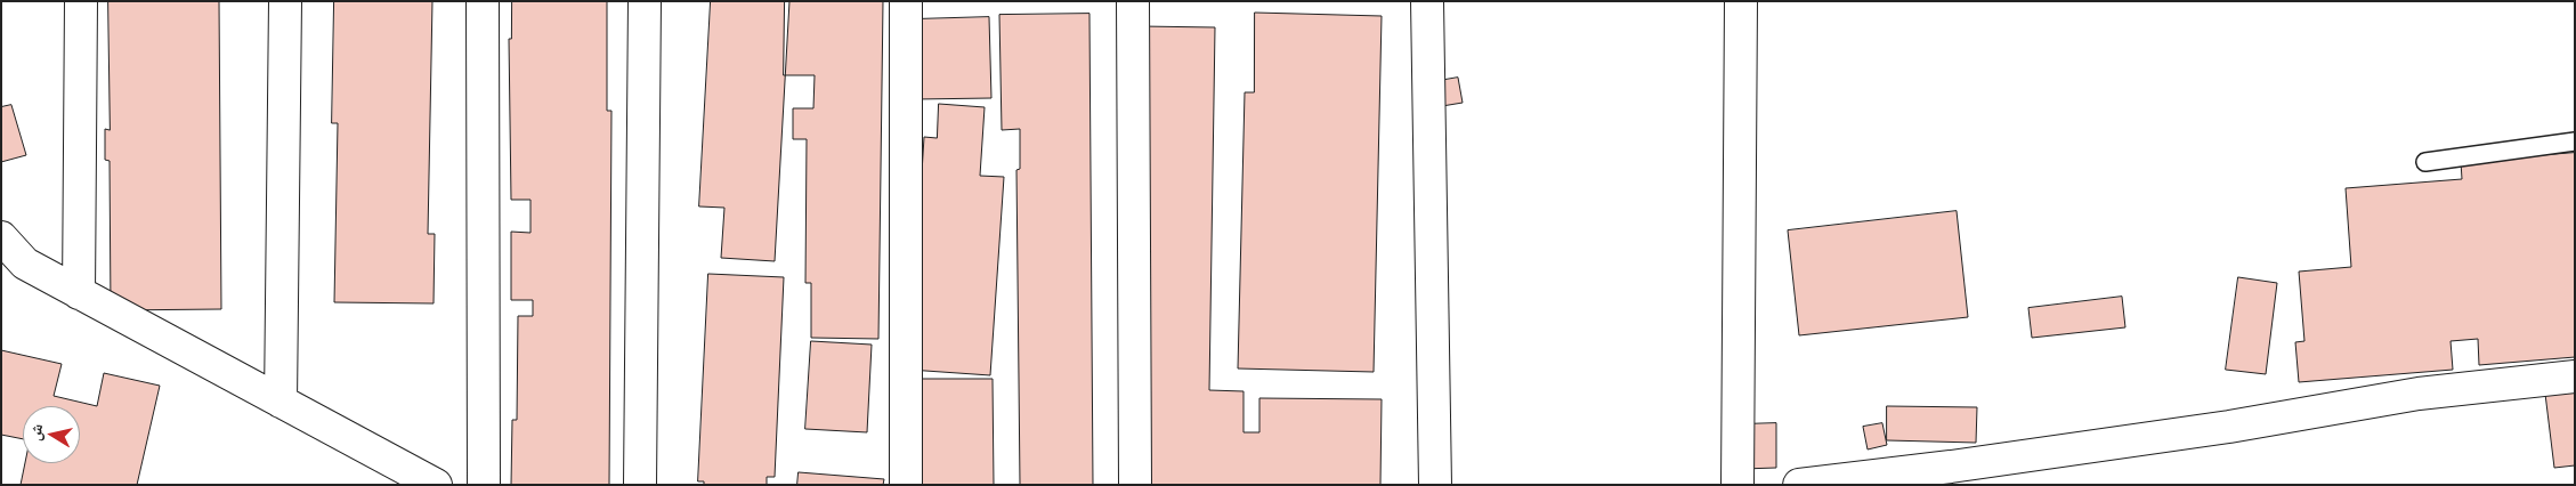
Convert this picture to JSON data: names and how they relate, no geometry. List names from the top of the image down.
{
  "north": "left"
}
